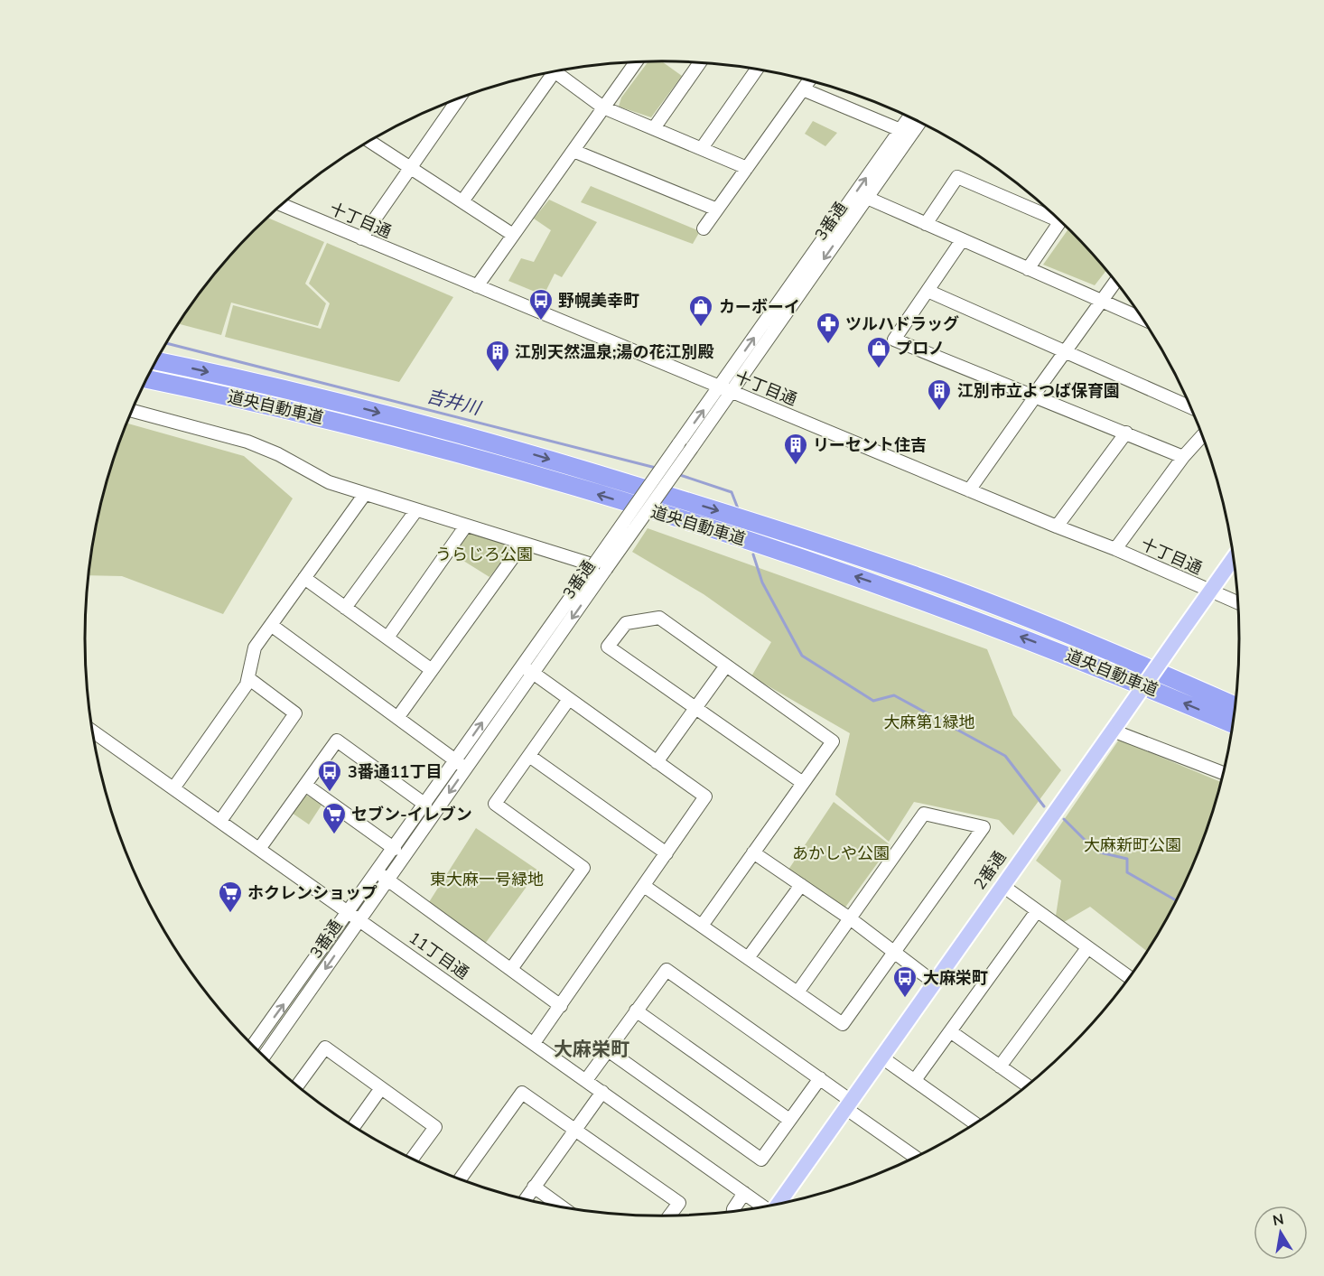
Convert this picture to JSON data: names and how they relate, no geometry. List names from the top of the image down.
{
  "streets": {
    "highway": ["道央自動車道"],
    "main road": ["2番通"],
    "street": ["十丁目通", "3番通", "11丁目通"]
  },
  "crossings": [
    ["十丁目通", "3番通"],
    ["十丁目通", "2番通"],
    ["3番通", "11丁目通"]
  ],
  "districts": ["大麻栄町"],
  "water": ["吉井川"],
  "parks": [
    "うらじろ公園",
    "大麻第1緑地",
    "大麻新町公園",
    "あかしや公園",
    "東大麻一号緑地"
  ],
  "places": {
    "bus stop": ["野幌美幸町", "3番通11丁目", "大麻栄町"],
    "shop": ["カーボーイ", "プロノ"],
    "pharmacy": ["ツルハドラッグ"],
    "building": ["江別天然温泉;湯の花江別殿", "江別市立よつば保育園", "リーセント住吉"],
    "supermarket": ["セブン-イレブン", "ホクレンショップ"]
  },
  "north": "top"
}
